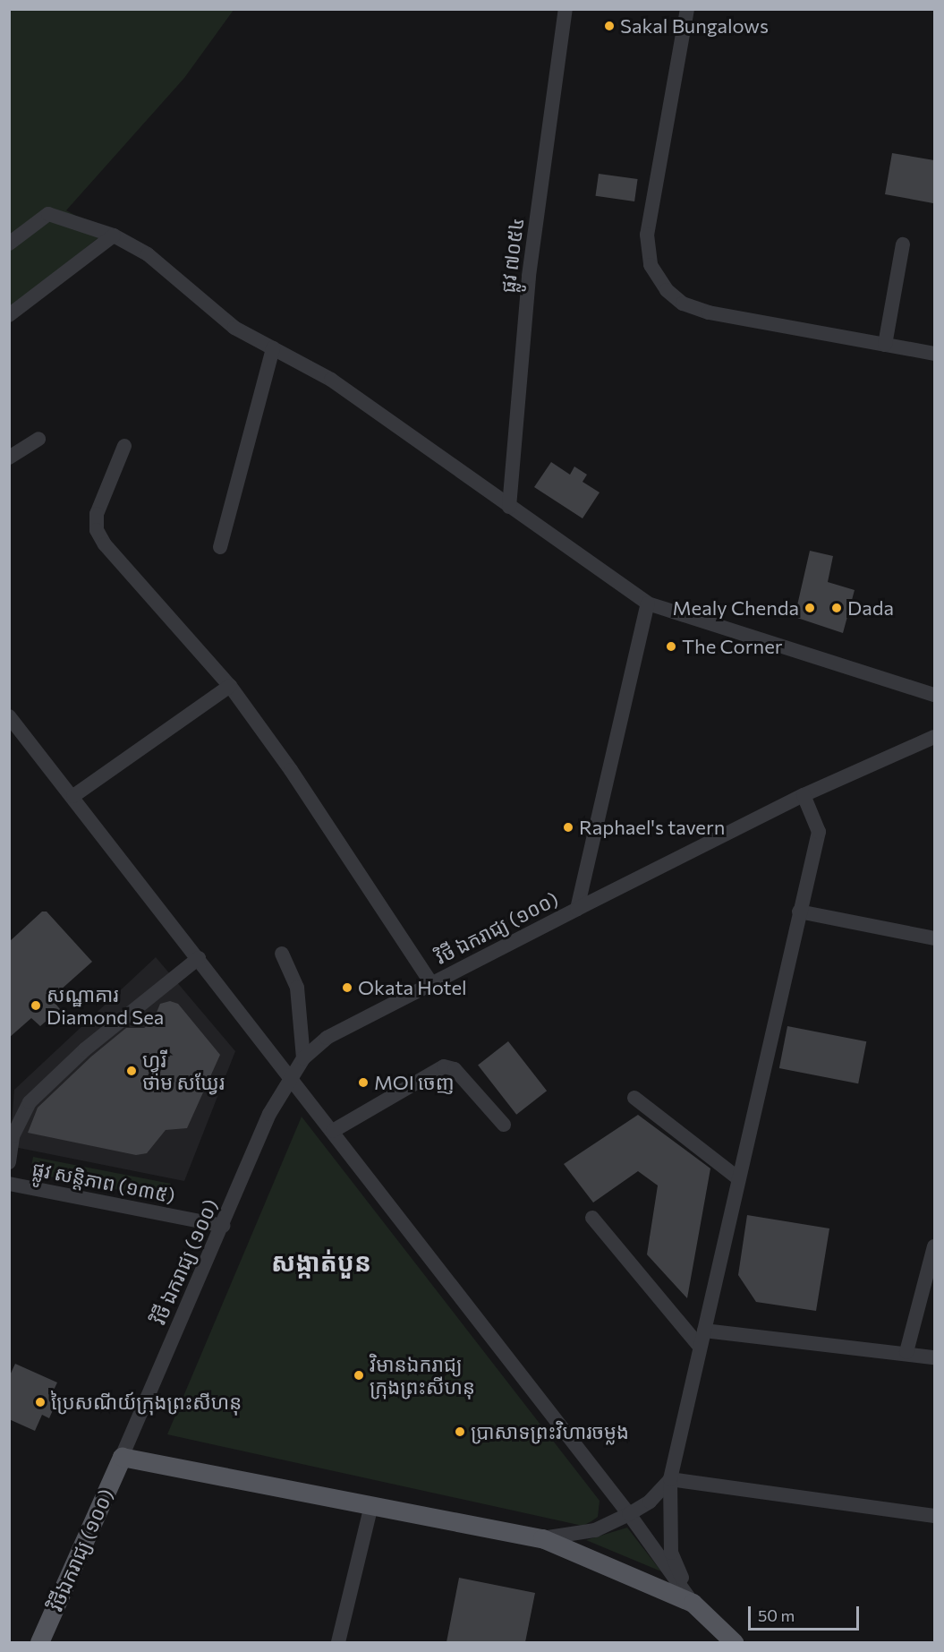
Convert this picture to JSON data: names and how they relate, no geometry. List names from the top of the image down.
{
  "streets": {
    "main road": ["វិថីឯករាជ្យ (១០០)"],
    "street": ["ផ្លូវ ៧០៥៤", "វិថី ឯករាជ្យ (១០០)", "ផ្លូវ សន្តិភាព (១៣៥)"]
  },
  "crossings": [
    ["វិថី ឯករាជ្យ (១០០)", "ផ្លូវ សន្តិភាព (១៣៥)"],
    ["វិថី ឯករាជ្យ (១០០)", "វិថីឯករាជ្យ (១០០)"]
  ],
  "districts": ["សង្កាត់បួន"],
  "places": [
    "Sakal Bungalows",
    "Mealy Chenda",
    "Dada",
    "The Corner",
    "Raphael's tavern",
    "Okata Hotel",
    "សណ្ឋាគារ Diamond Sea",
    "ហ្វូរី ថាម សឃ្វែរ",
    "MOI ចេញ",
    "វិមានឯករាជ្យ ក្រុងព្រះសីហនុ",
    "ប្រៃសណីយ៍ក្រុងព្រះសីហនុ",
    "ប្រាសាទព្រះវិហារចម្លង"
  ],
  "scale_bar": "50 m"
}
